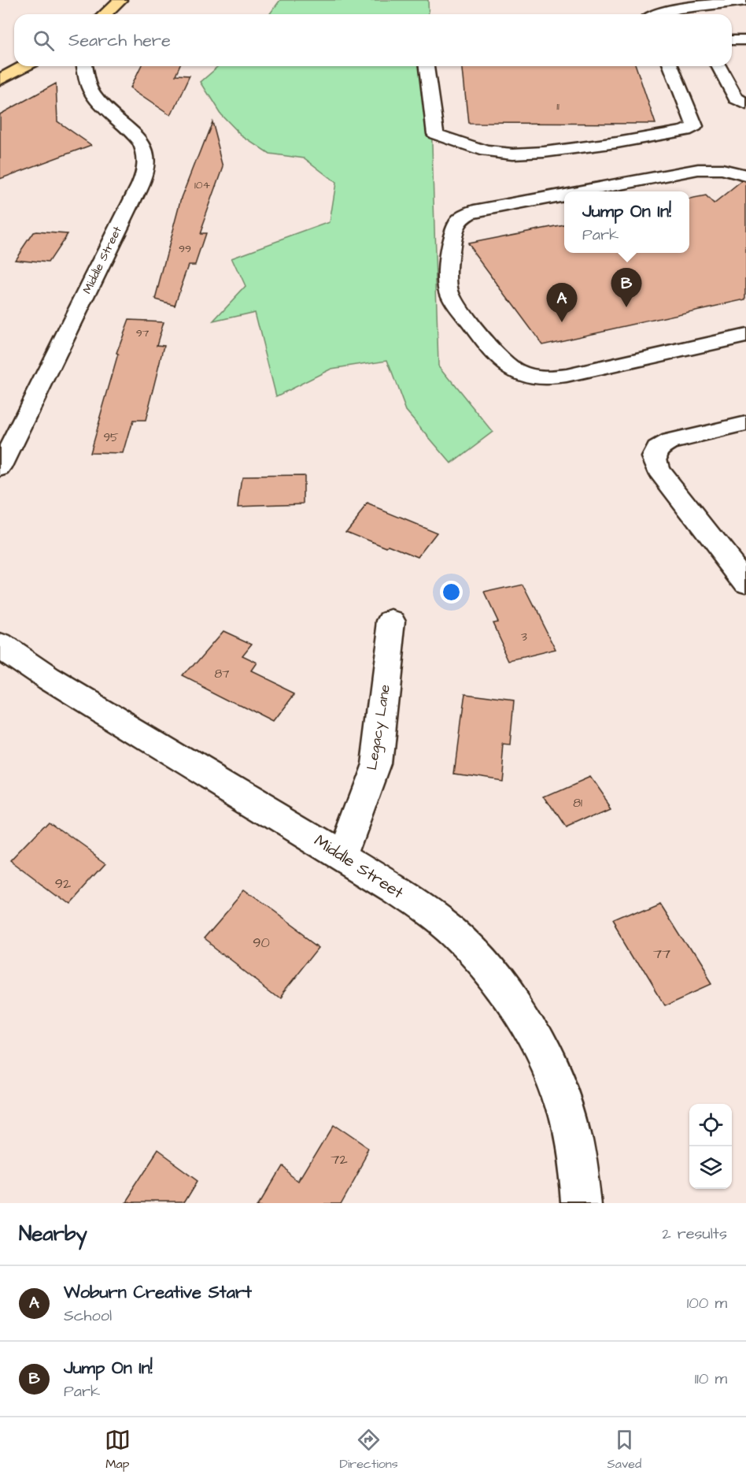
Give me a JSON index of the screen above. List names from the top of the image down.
{
  "streets": {
    "street": ["Middle Street", "Legacy Lane"]
  },
  "crossings": [
    ["Middle Street", "Legacy Lane"]
  ],
  "house_numbers": [
    "11",
    "104",
    "99",
    "97",
    "95",
    "3",
    "87",
    "81",
    "92",
    "90",
    "77",
    "72"
  ],
  "page": {
    "search": "Search here",
    "popup": ["Jump On In!", "Park"],
    "pins": ["B", "A"],
    "heading": ["Nearby", "2 results"],
    "list": [
      {
        "mark": "A",
        "name": "Woburn Creative Start",
        "note": "School",
        "value": "100 m"
      },
      {
        "mark": "B",
        "name": "Jump On In!",
        "note": "Park",
        "value": "110 m"
      }
    ],
    "nav": ["Map", "Directions", "Saved"]
  }
}
